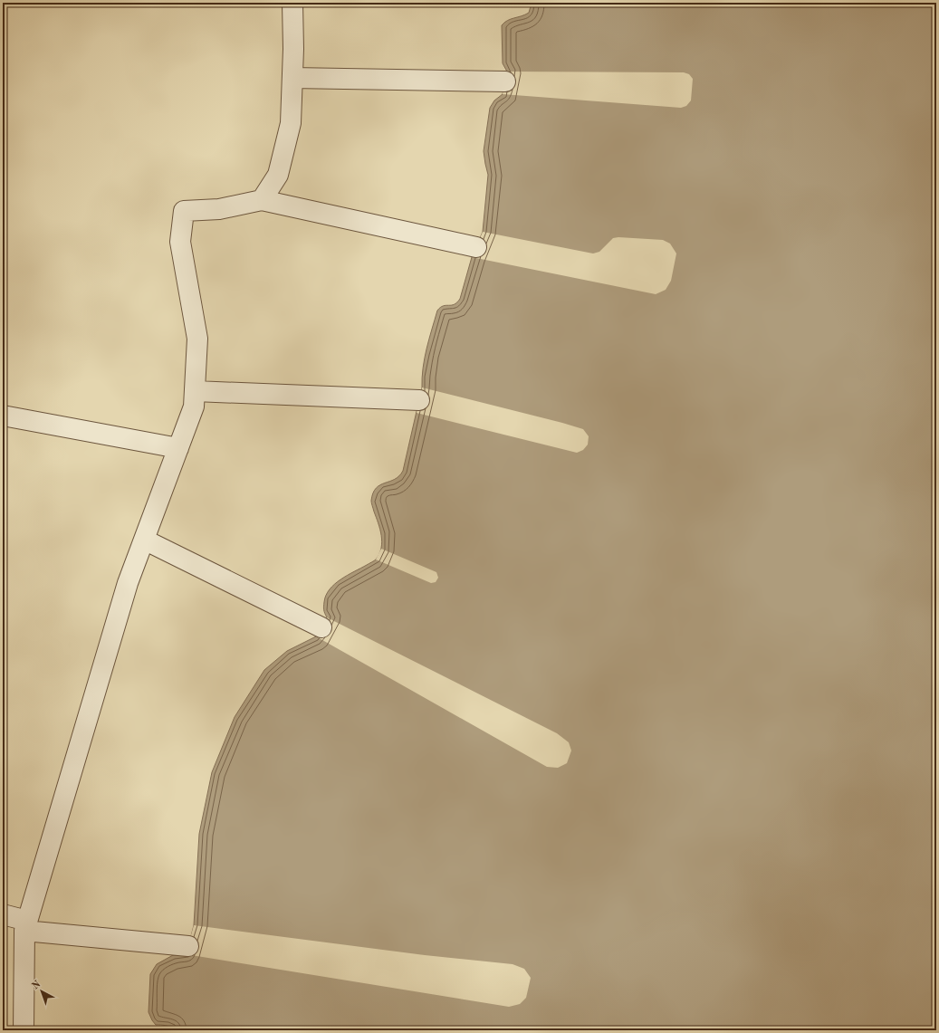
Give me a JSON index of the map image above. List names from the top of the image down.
{
  "north": "top left"
}
